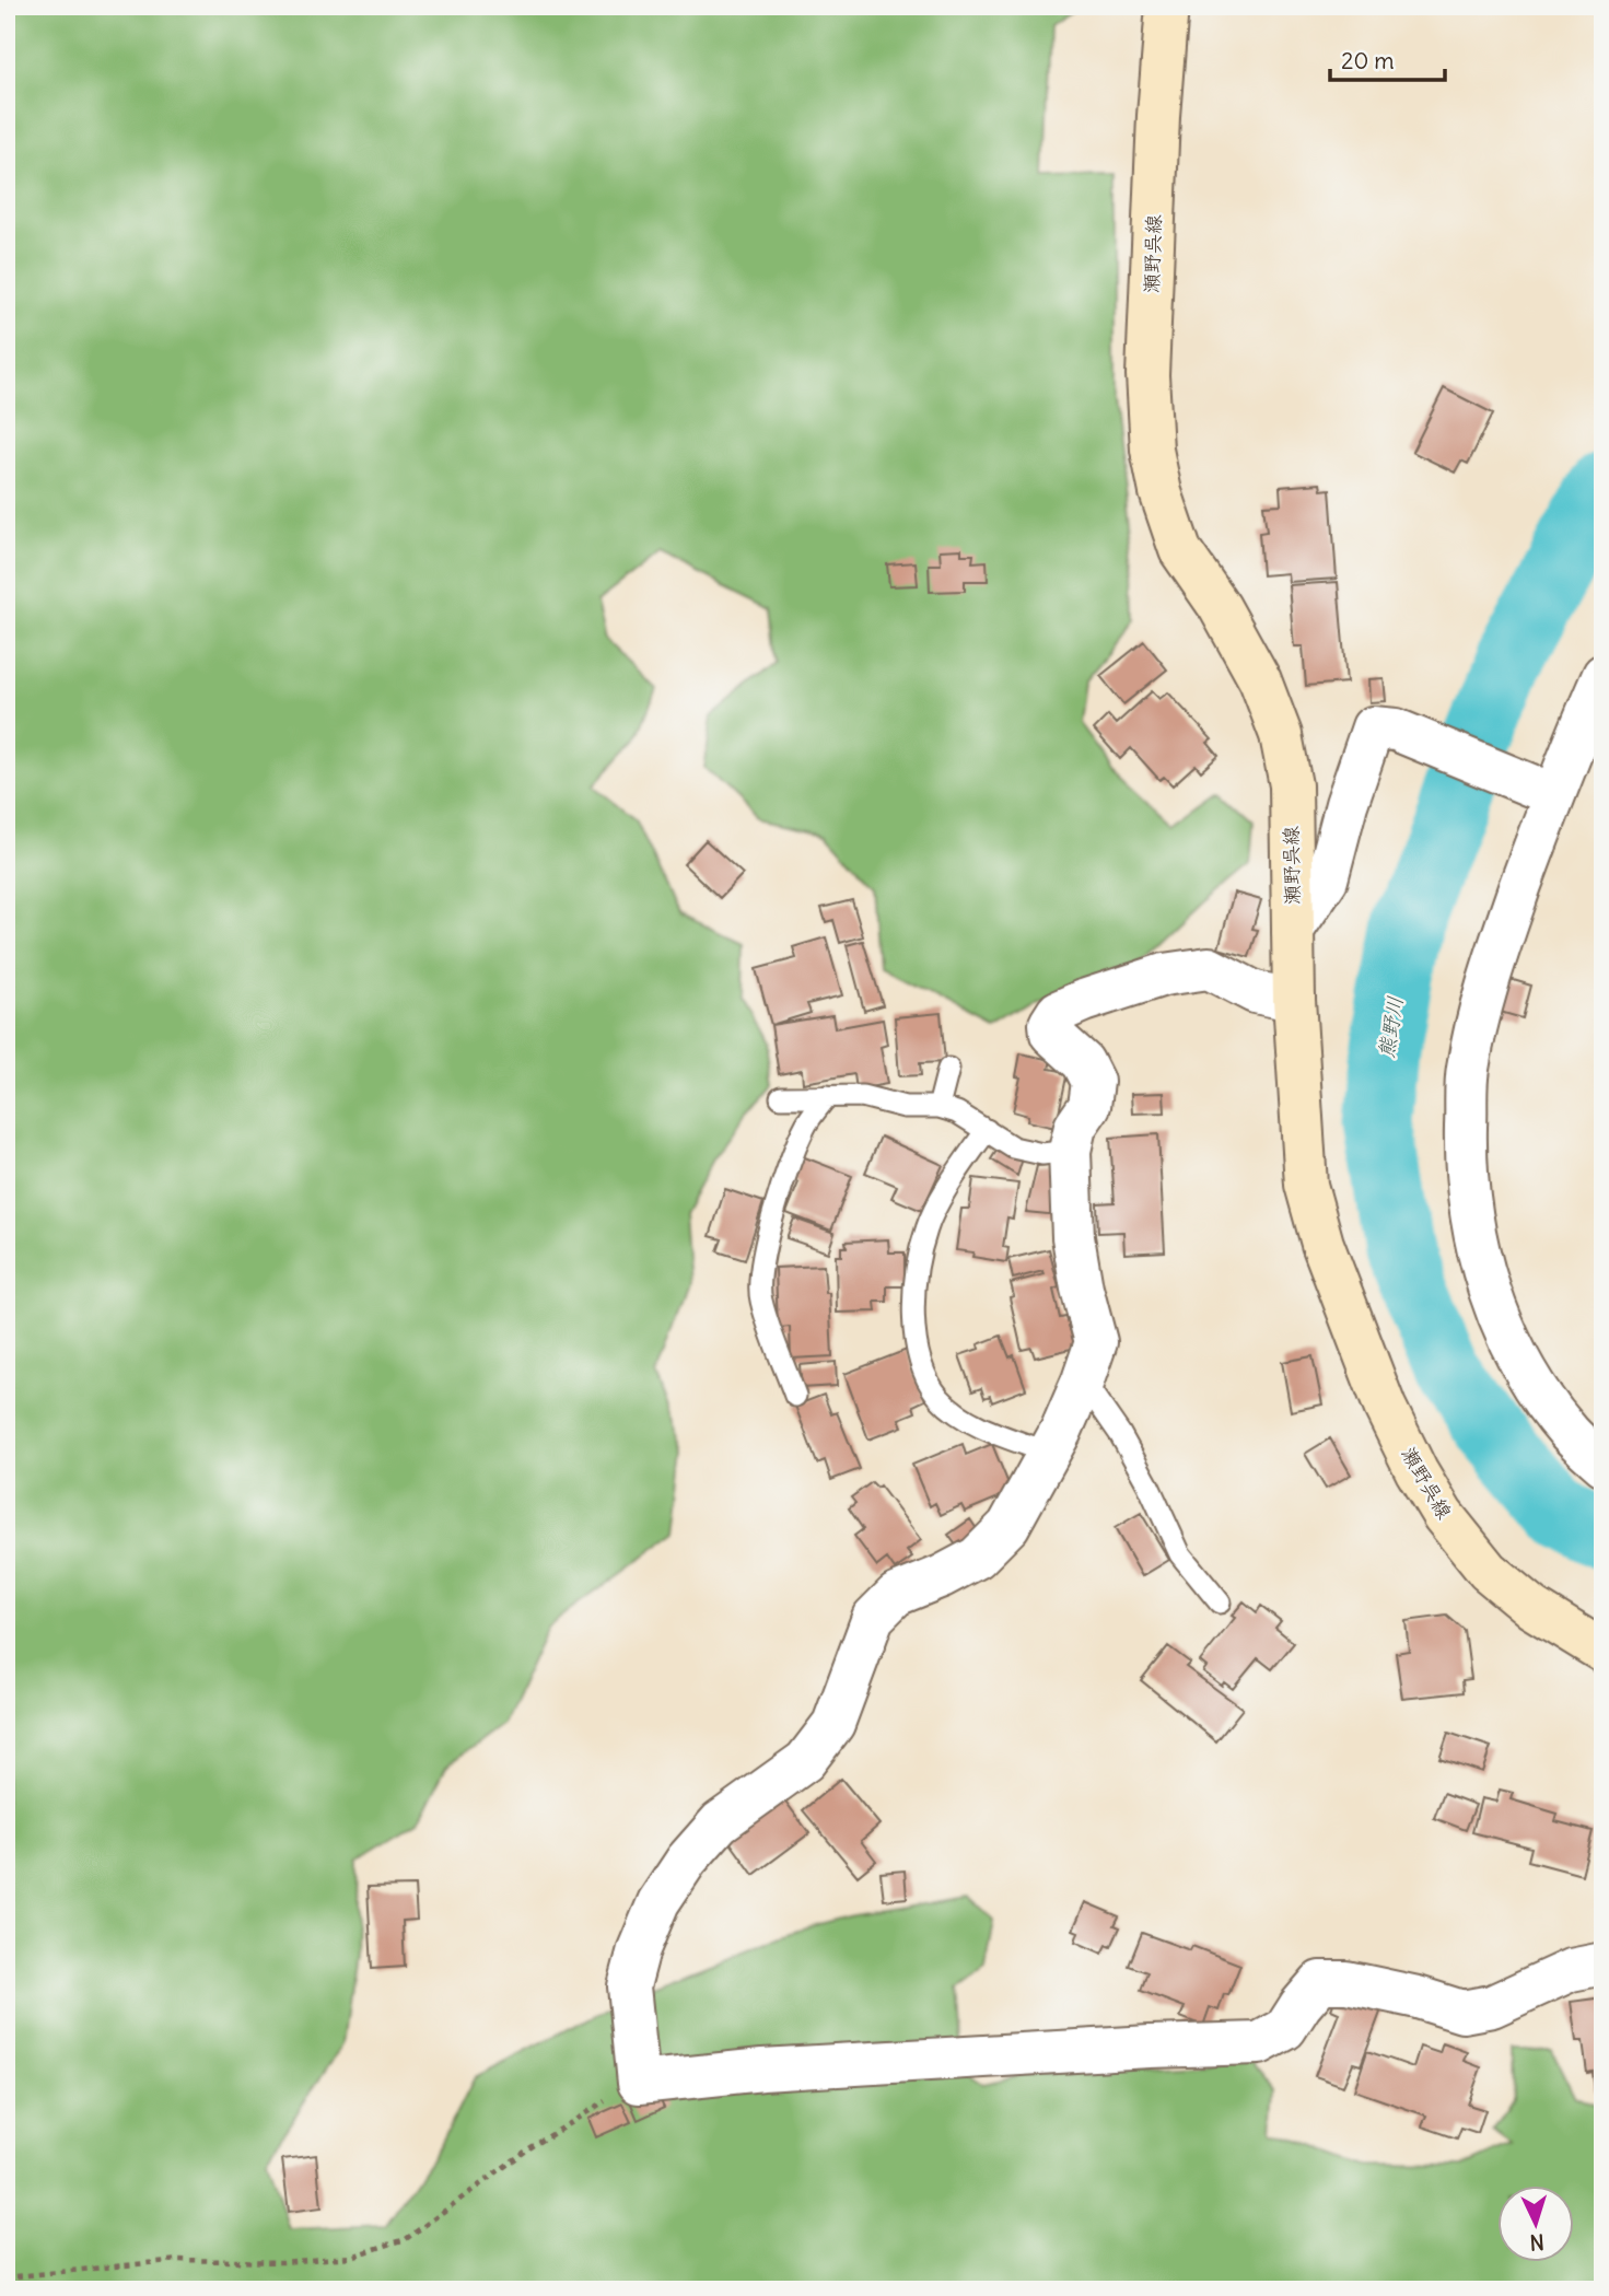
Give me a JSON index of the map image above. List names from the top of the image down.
{
  "streets": {
    "main road": ["瀬野呉線"]
  },
  "water": ["熊野川"],
  "scale_bar": "20 m",
  "north": "bottom"
}
